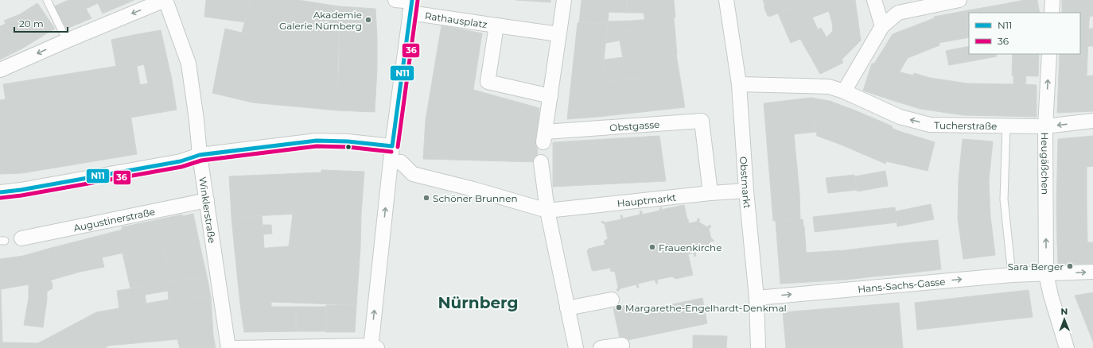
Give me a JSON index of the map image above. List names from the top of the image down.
{
  "streets": {
    "street": [
      "Rathausplatz",
      "Tucherstraße",
      "Obstgasse",
      "Heugäßchen",
      "Obstmarkt",
      "Hauptmarkt",
      "Winklerstraße",
      "Augustinerstraße",
      "Hans-Sachs-Gasse"
    ]
  },
  "crossings": [
    ["Rathausplatz", "Obstgasse"],
    ["Tucherstraße", "Heugäßchen"],
    ["Obstgasse", "Hauptmarkt"],
    ["Heugäßchen", "Hans-Sachs-Gasse"],
    ["Obstmarkt", "Hauptmarkt"],
    ["Obstmarkt", "Hans-Sachs-Gasse"],
    ["Winklerstraße", "Augustinerstraße"]
  ],
  "one_way": ["Tucherstraße", "Heugäßchen", "Hans-Sachs-Gasse"],
  "districts": ["Nürnberg"],
  "places": [
    "Akademie Galerie Nürnberg",
    "Schöner Brunnen",
    "Frauenkirche",
    "Sara Berger",
    "Margarethe-Engelhardt-Denkmal"
  ],
  "lines": ["transit line N11", "transit line 36"],
  "legend": ["N11", "36"],
  "scale_bar": "20 m",
  "north": "top"
}
